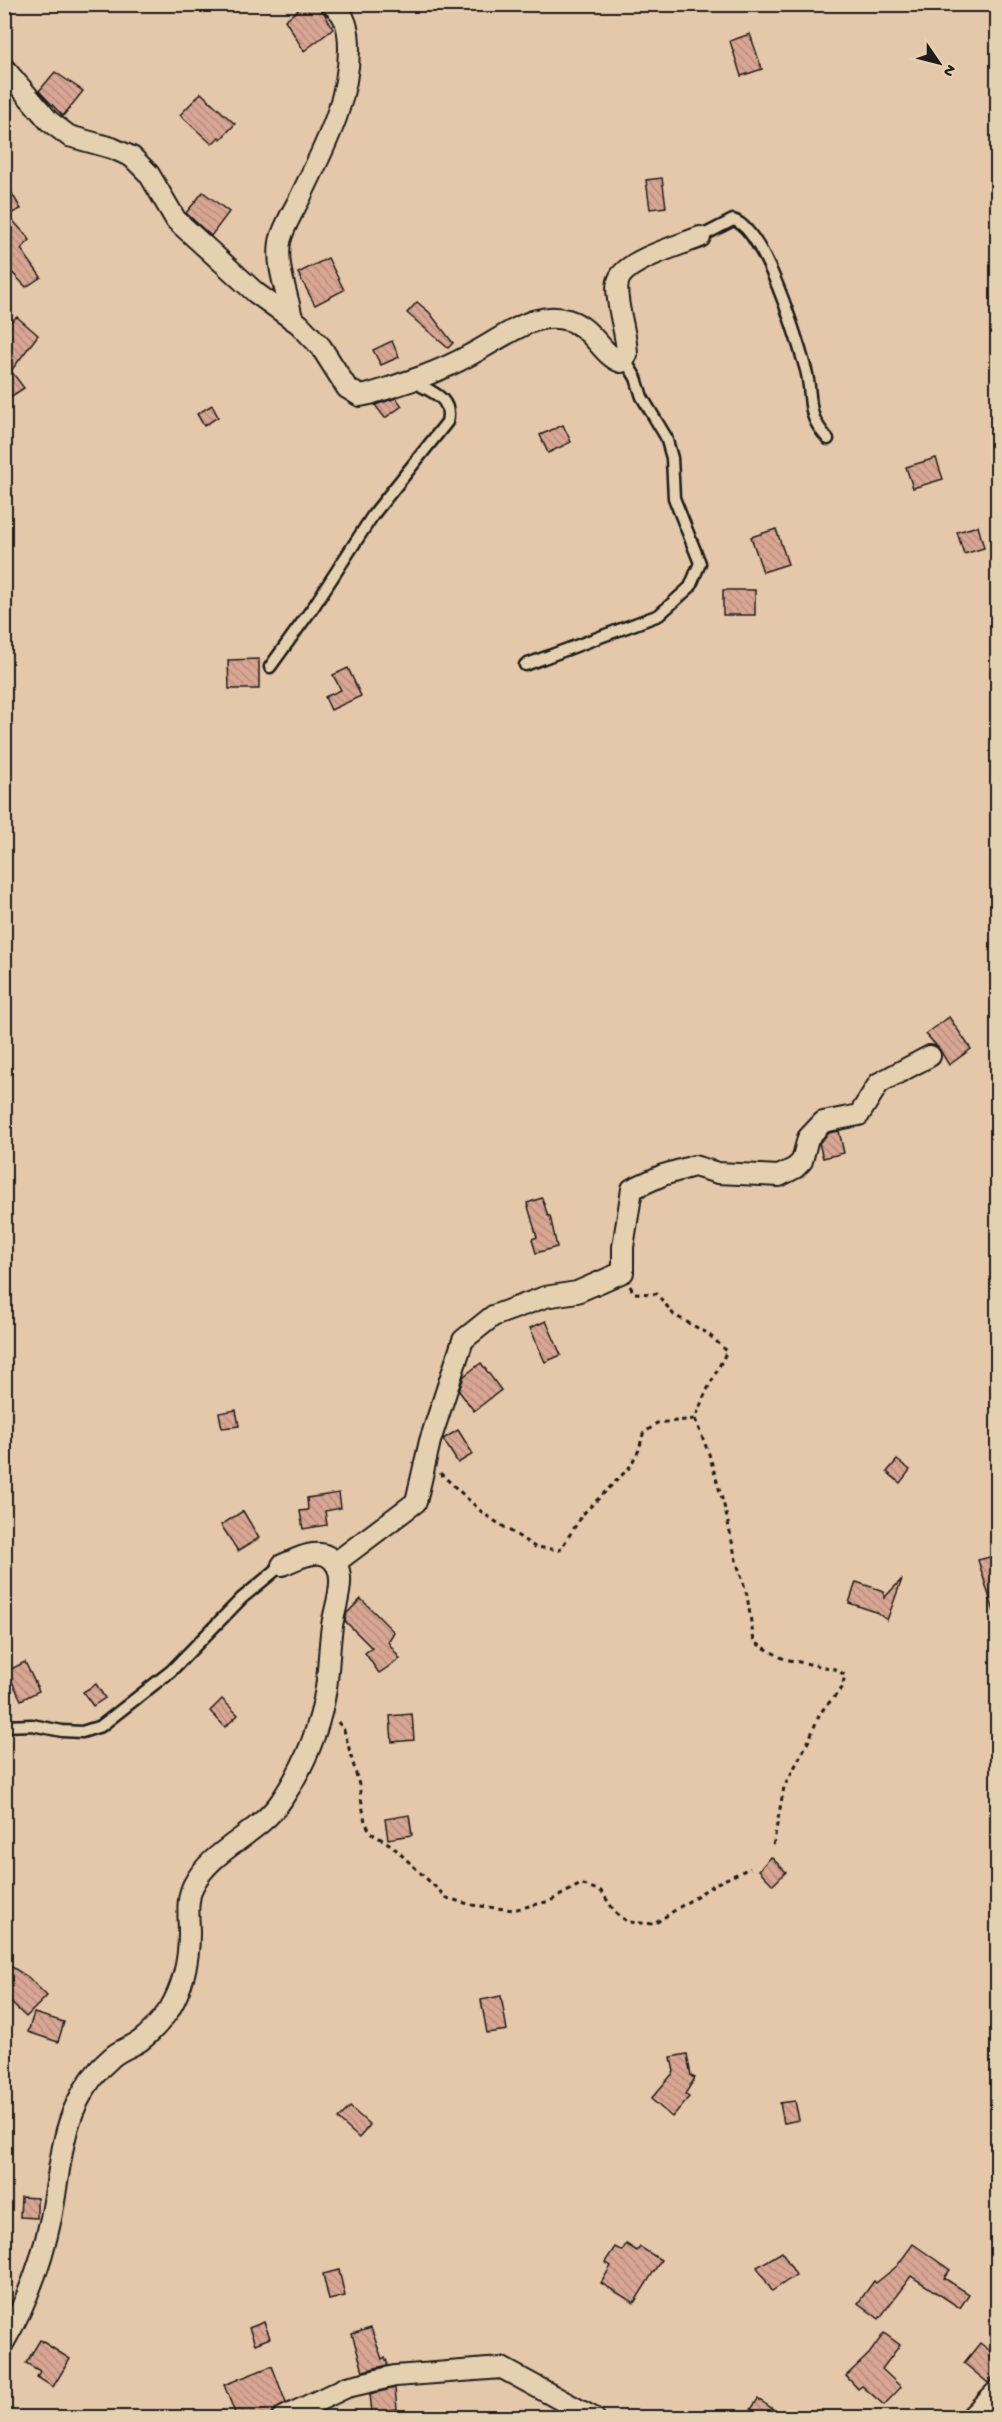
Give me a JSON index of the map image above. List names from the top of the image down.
{
  "north": "bottom right"
}
